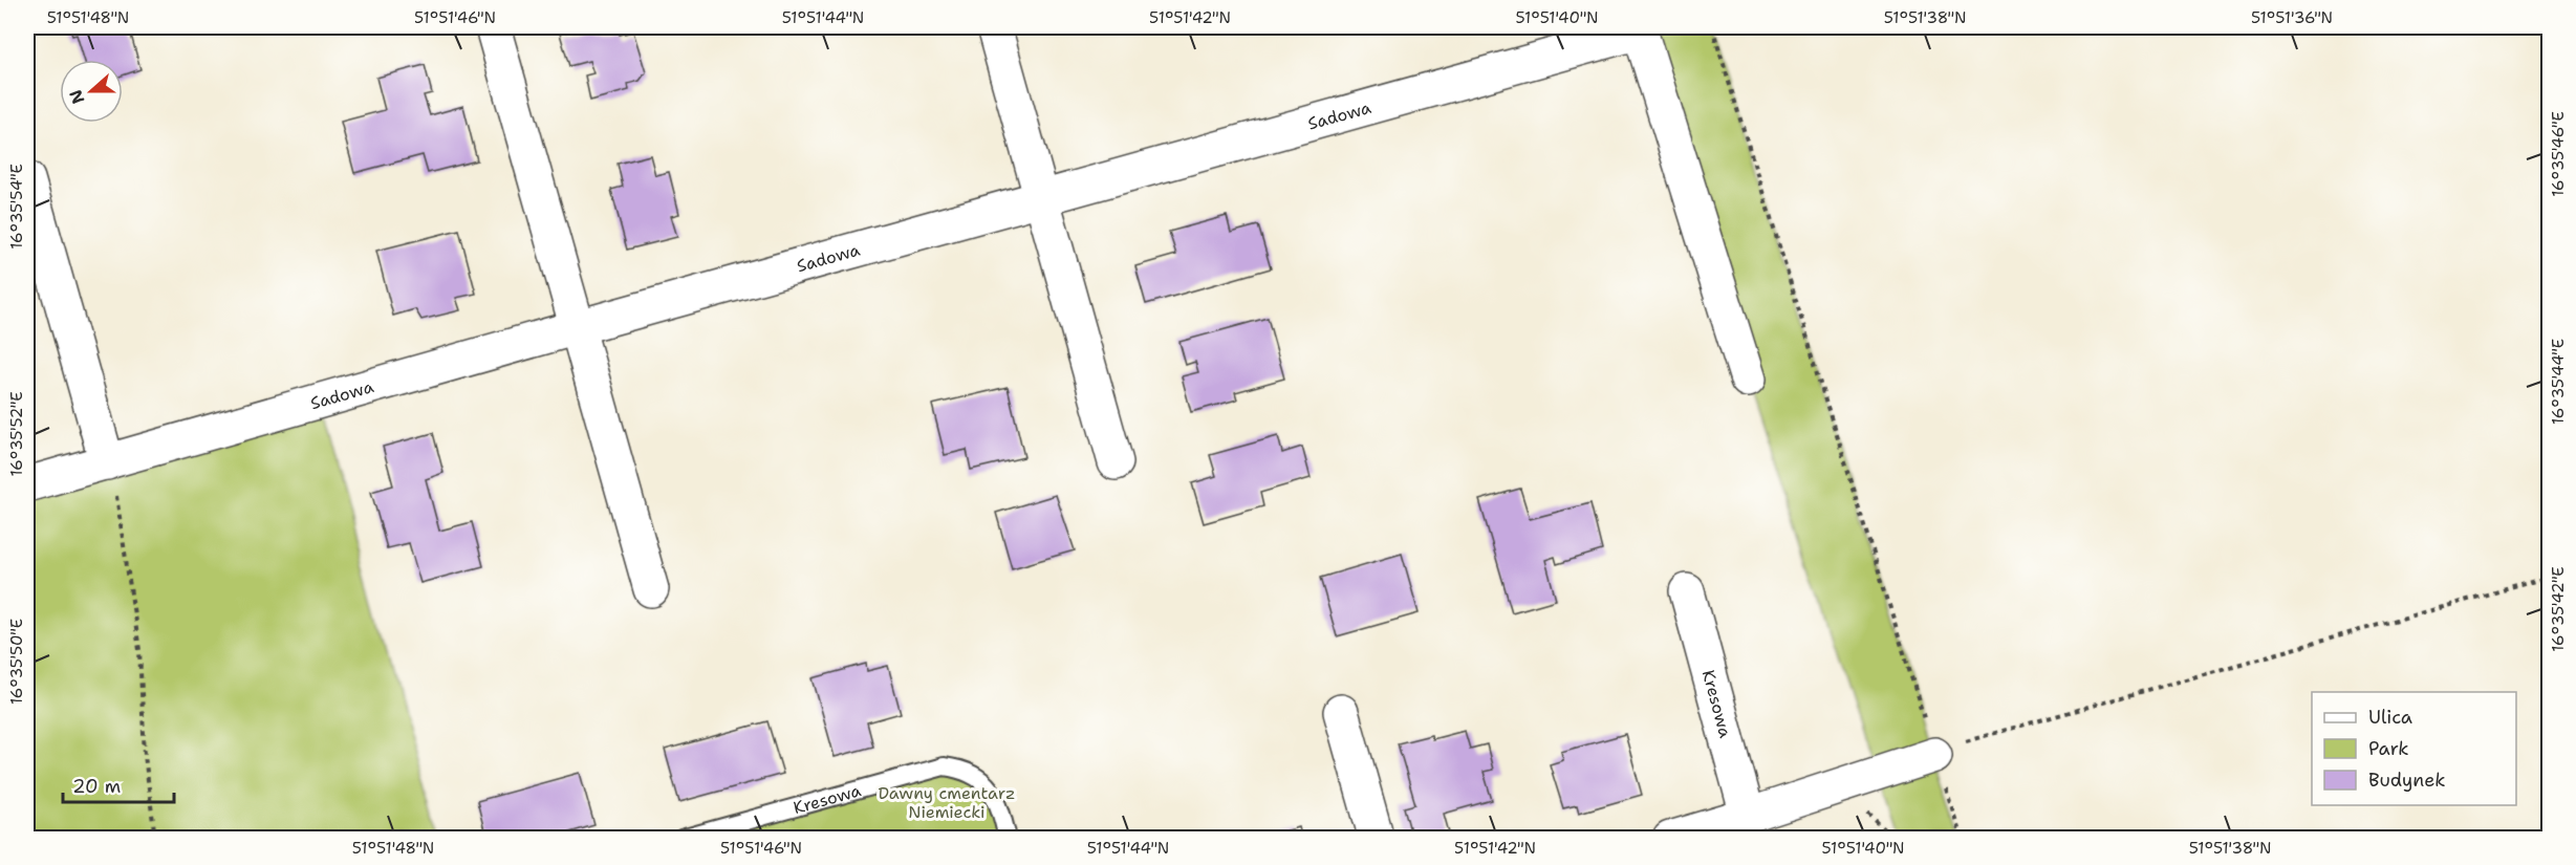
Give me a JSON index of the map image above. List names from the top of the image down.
{
  "streets": {
    "street": ["Sadowa", "Kresowa"]
  },
  "parks": ["Dawny cmentarz Niemiecki"],
  "legend": ["Ulica", "Park", "Budynek"],
  "scale_bar": "20 m",
  "north": "left",
  "coordinates": [
    "51°51'48\"N",
    "51°51'46\"N",
    "51°51'44\"N",
    "51°51'42\"N",
    "51°51'40\"N",
    "51°51'38\"N",
    "51°51'36\"N",
    "16°35'46\"E",
    "16°35'54\"E",
    "16°35'44\"E",
    "16°35'52\"E",
    "16°35'42\"E",
    "16°35'50\"E"
  ]
}
